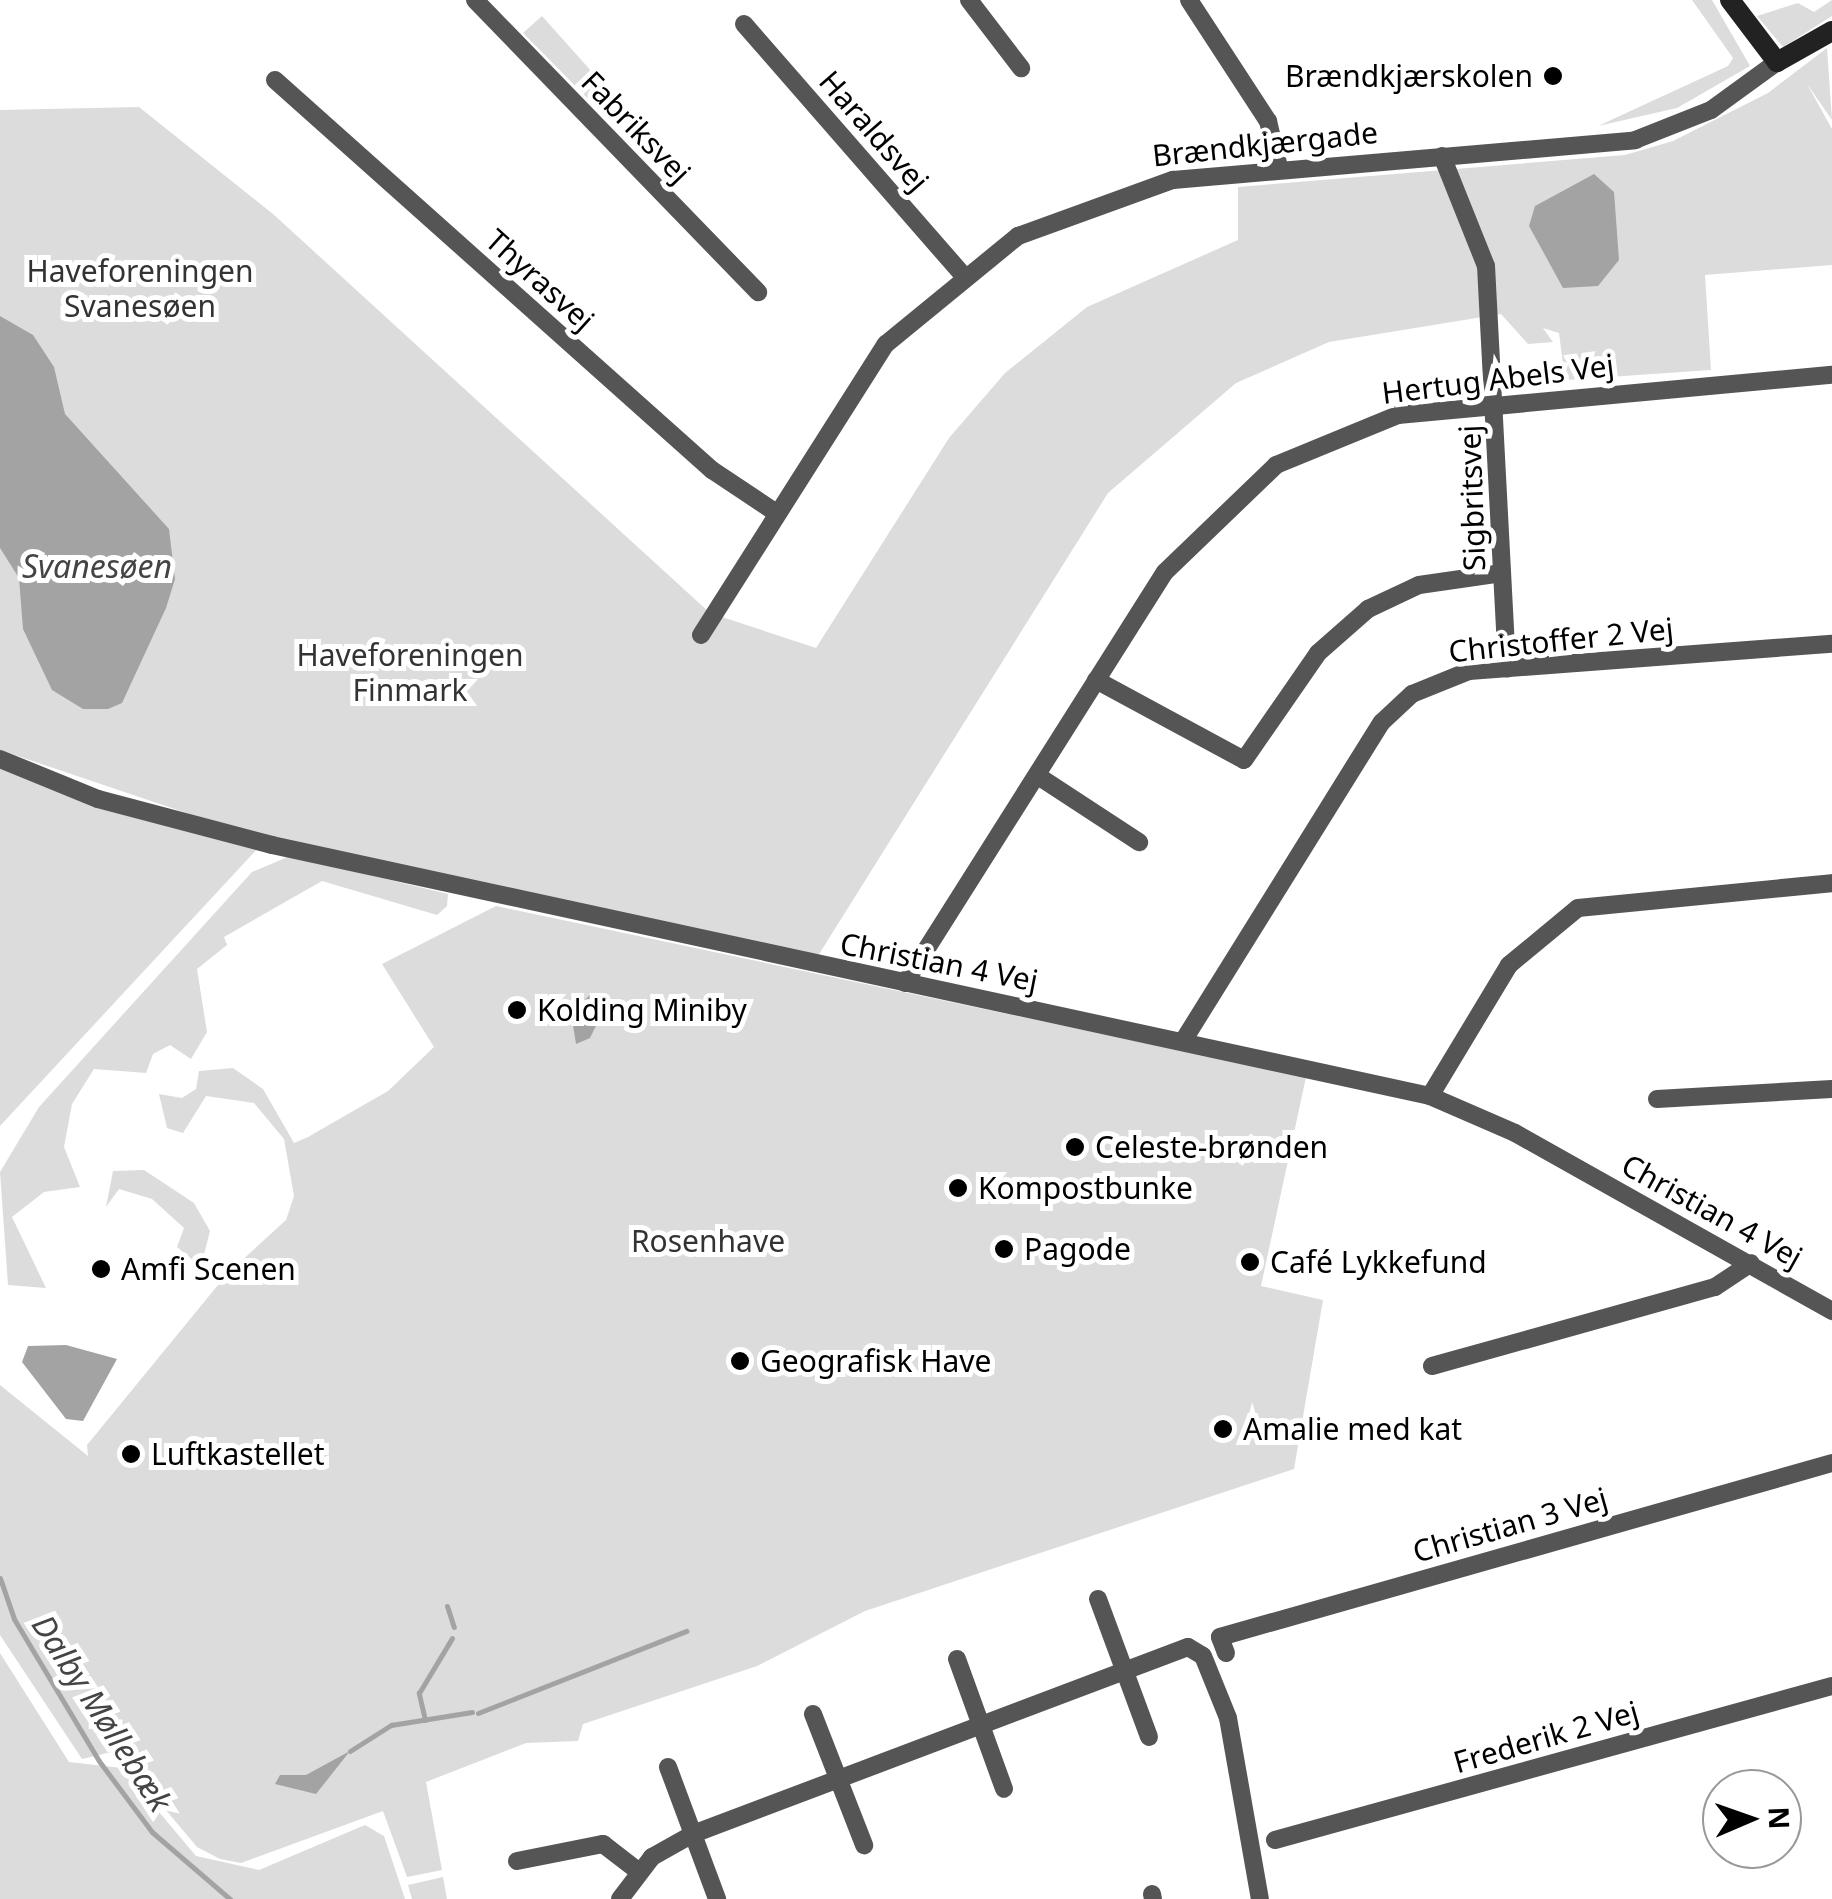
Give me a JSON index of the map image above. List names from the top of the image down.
{
  "streets": {
    "street": [
      "Fabriksvej",
      "Haraldsvej",
      "Brændkjærgade",
      "Thyrasvej",
      "Hertug Abels Vej",
      "Sigbritsvej",
      "Christoffer 2 Vej",
      "Christian 4 Vej",
      "Christian 3 Vej",
      "Frederik 2 Vej"
    ]
  },
  "crossings": [
    ["Haraldsvej", "Brændkjærgade"],
    ["Brændkjærgade", "Thyrasvej"],
    ["Brændkjærgade", "Sigbritsvej"],
    ["Hertug Abels Vej", "Sigbritsvej"],
    ["Hertug Abels Vej", "Christian 4 Vej"],
    ["Sigbritsvej", "Christoffer 2 Vej"],
    ["Christoffer 2 Vej", "Christian 4 Vej"]
  ],
  "water": ["Svanesøen", "Dalby Møllebæk"],
  "parks": ["Haveforeningen Svanesøen", "Haveforeningen Finmark", "Rosenhave"],
  "places": [
    "Brændkjærskolen",
    "Kolding Miniby",
    "Celeste-brønden",
    "Kompostbunke",
    "Pagode",
    "Café Lykkefund",
    "Amfi Scenen",
    "Geografisk Have",
    "Amalie med kat",
    "Luftkastellet"
  ],
  "north": "right"
}
